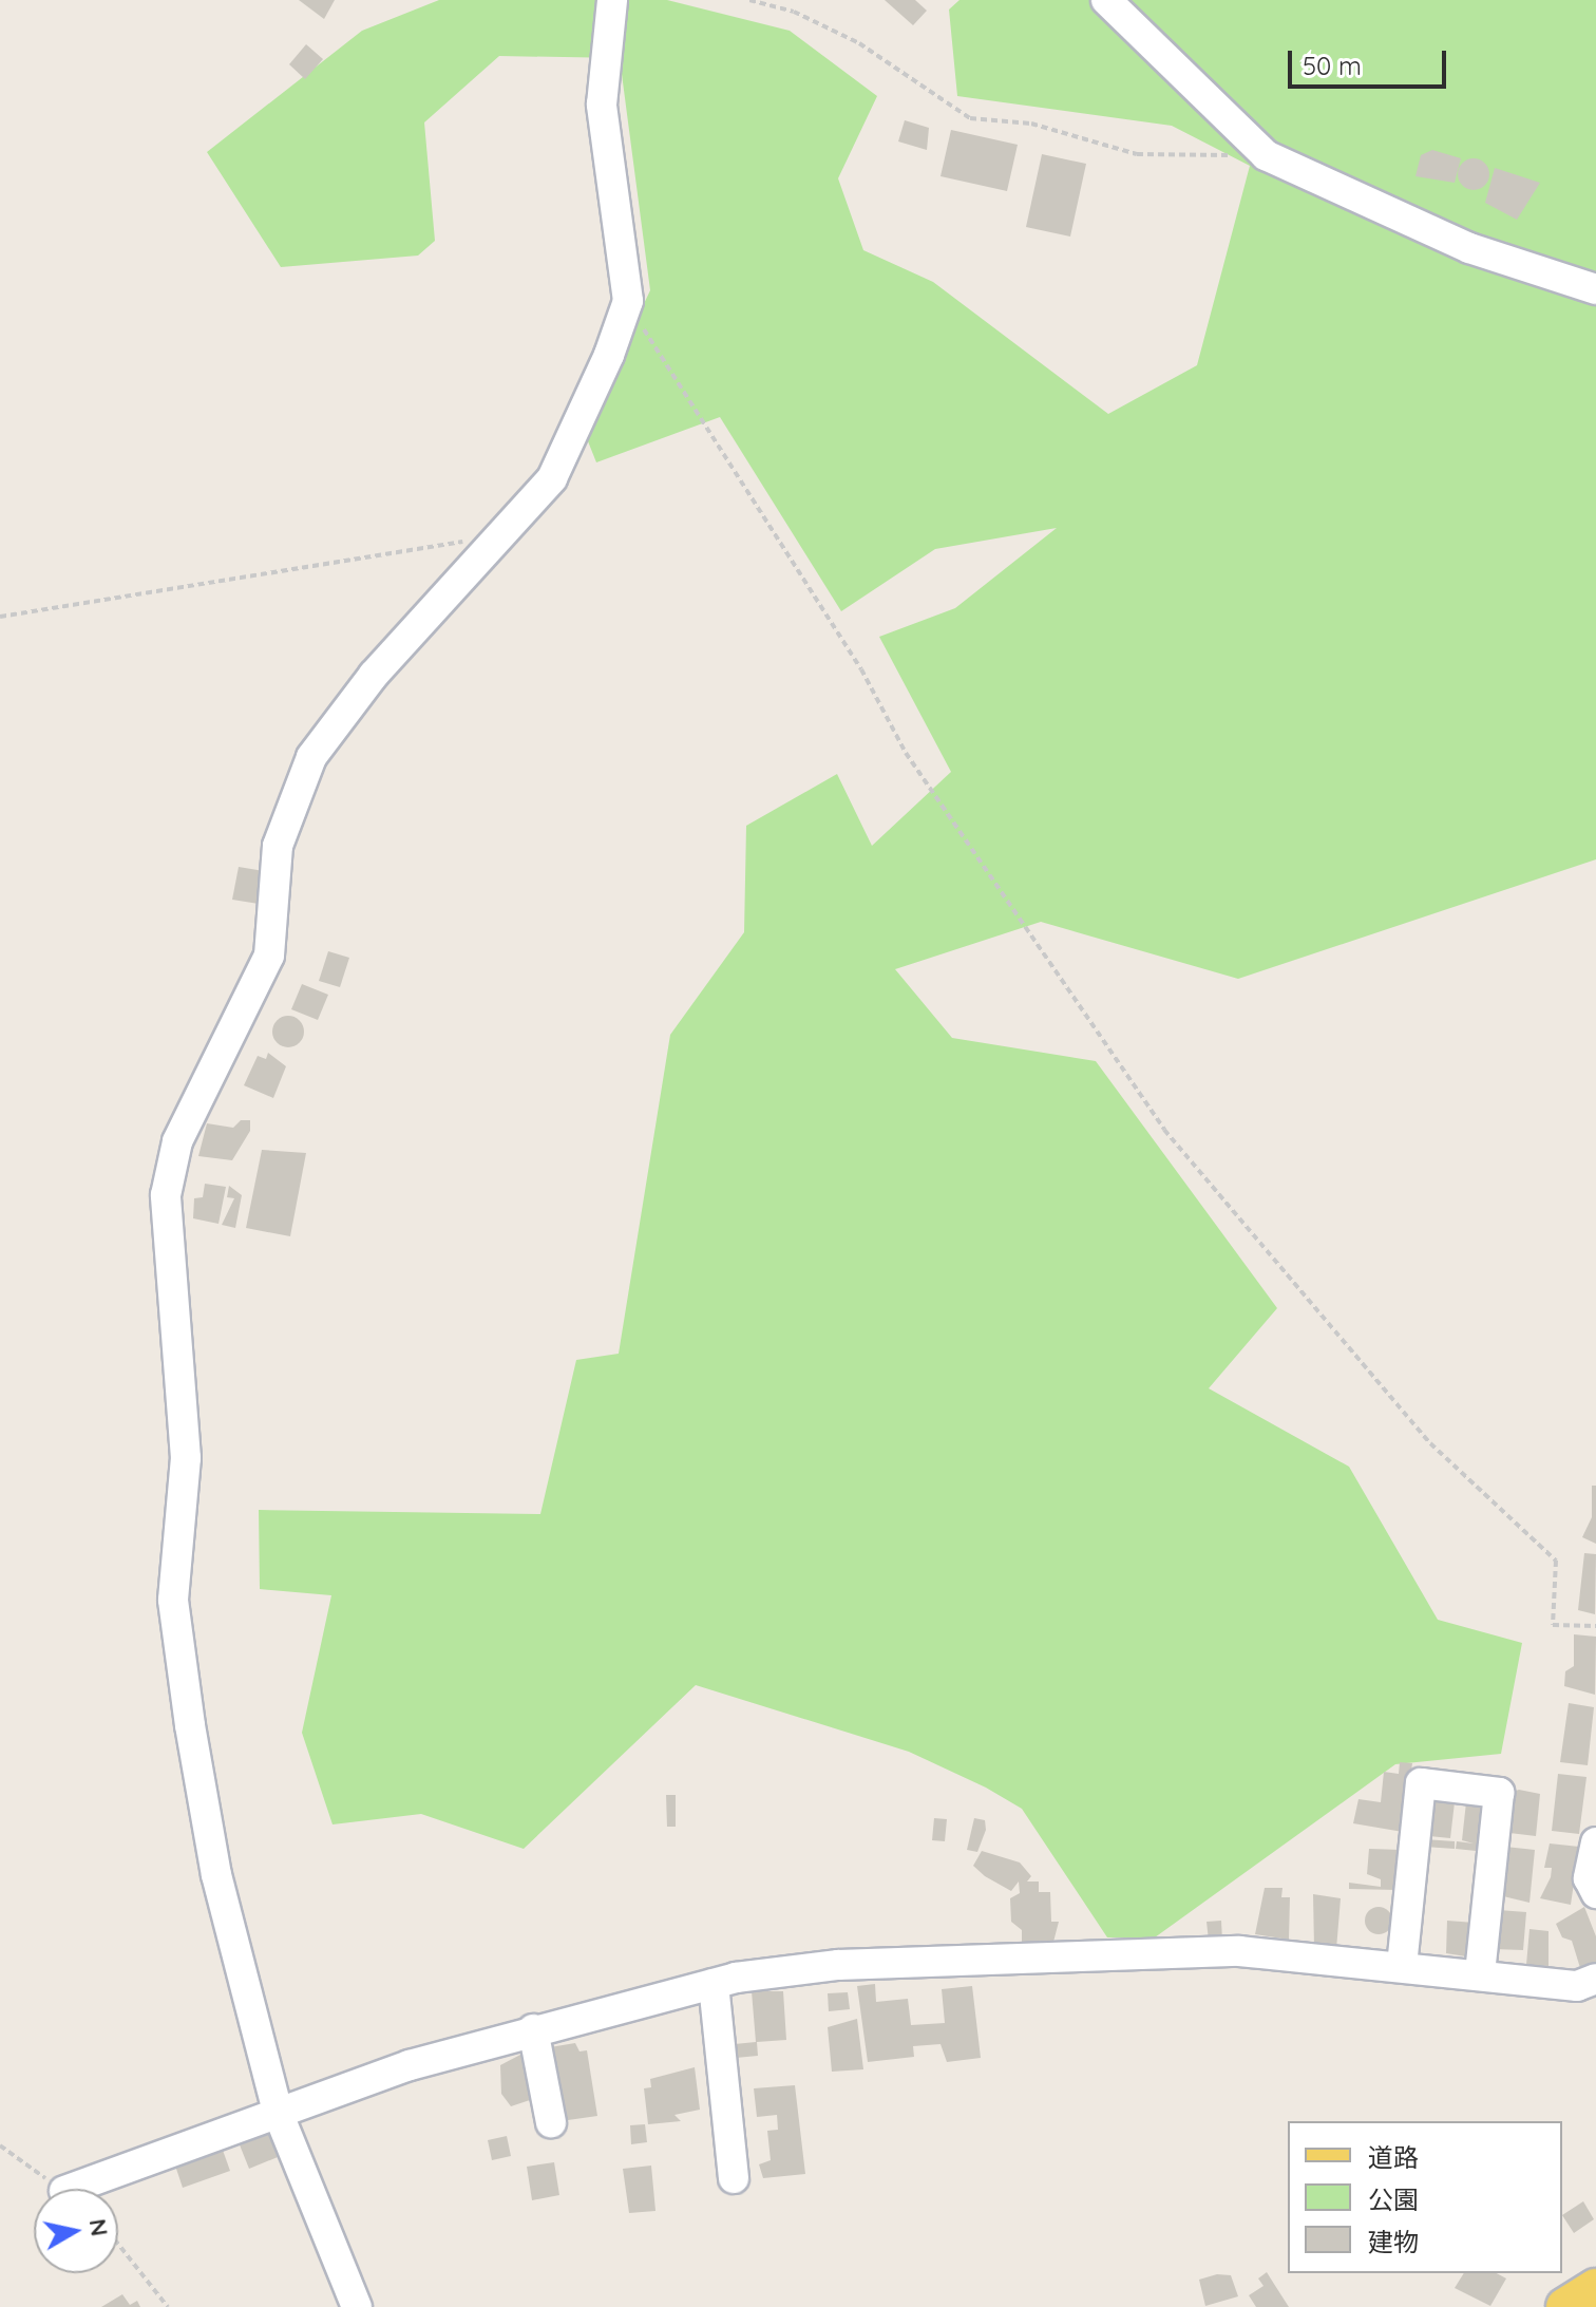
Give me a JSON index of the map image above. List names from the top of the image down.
{
  "legend": ["道路", "公園", "建物"],
  "scale_bar": "50 m",
  "north": "right"
}
